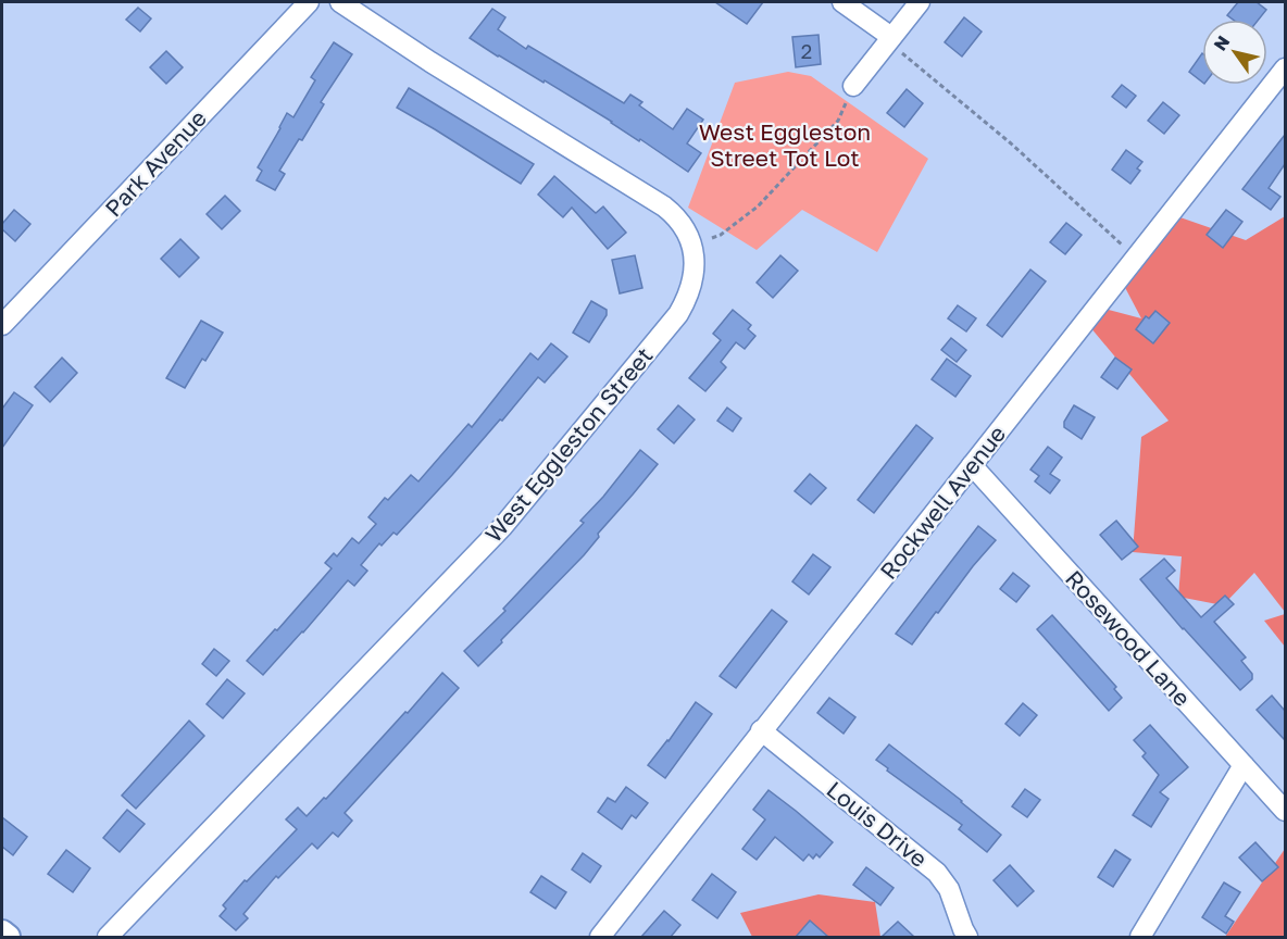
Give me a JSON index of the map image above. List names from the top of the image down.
{
  "streets": {
    "street": [
      "Park Avenue",
      "West Eggleston Street",
      "Rockwell Avenue",
      "Rosewood Lane",
      "Louis Drive"
    ]
  },
  "crossings": [
    ["Rockwell Avenue", "Rosewood Lane"],
    ["Rockwell Avenue", "Louis Drive"]
  ],
  "parks": ["West Eggleston Street Tot Lot"],
  "house_numbers": ["2"],
  "north": "top left"
}
